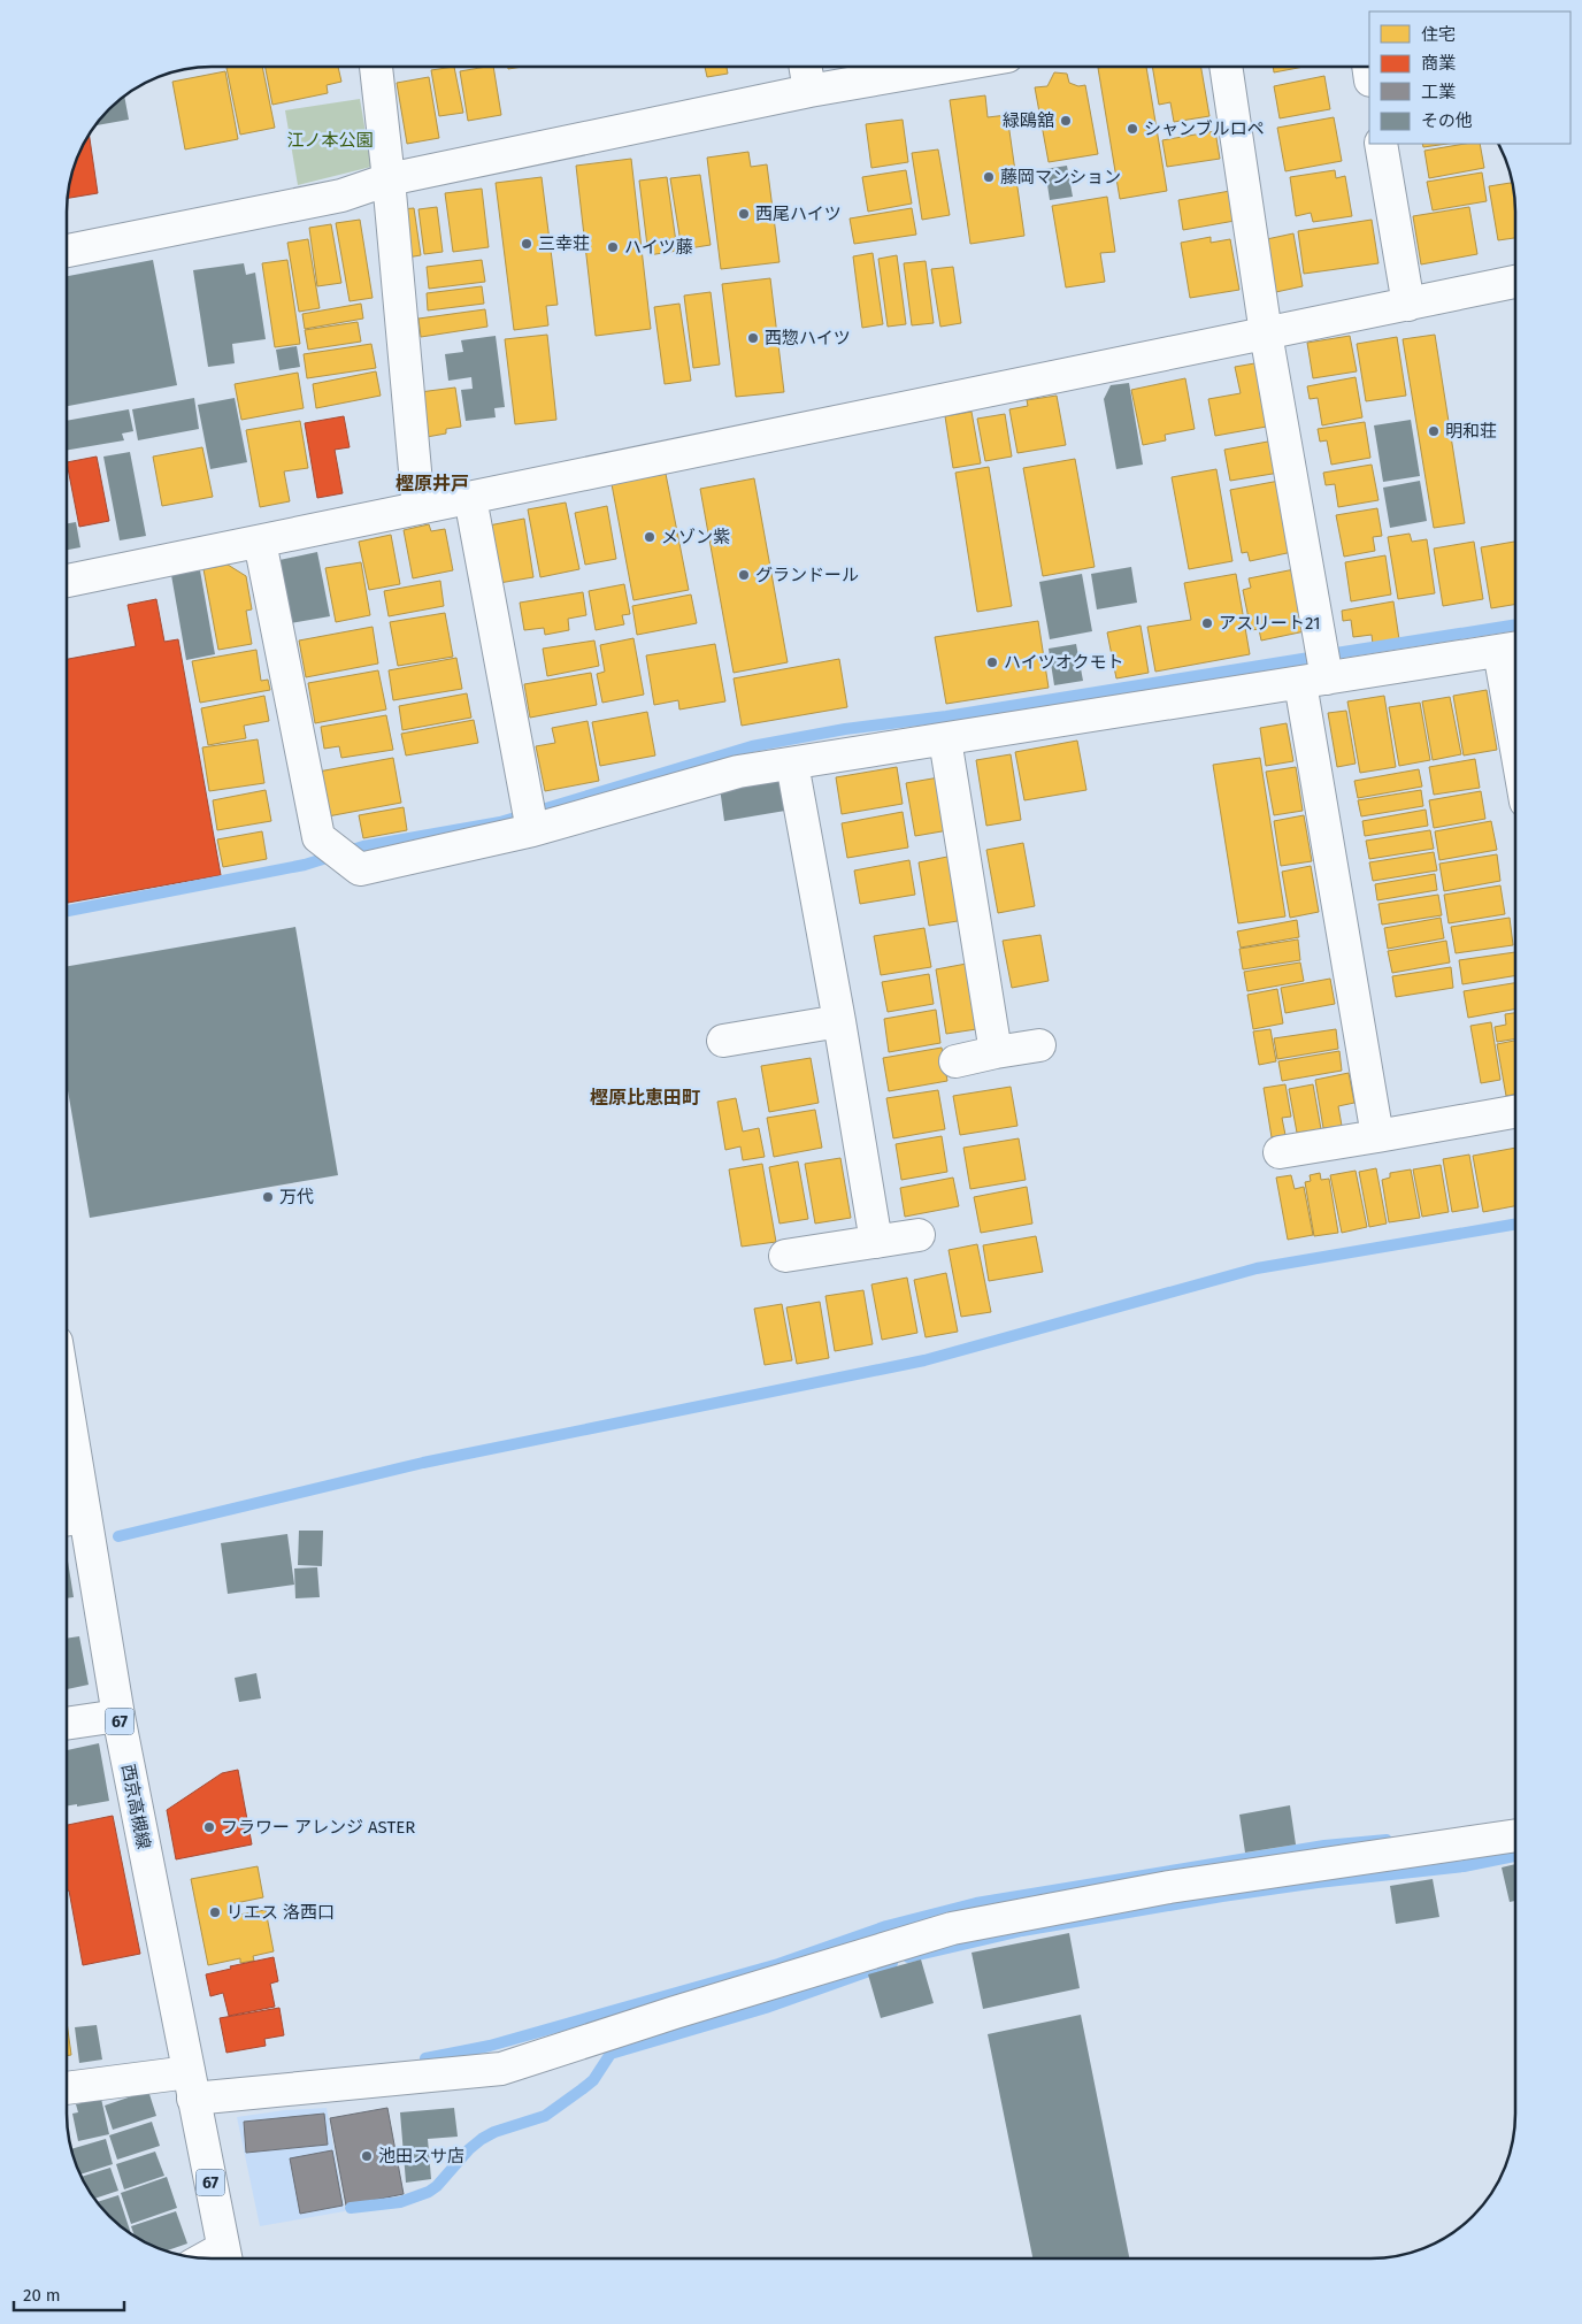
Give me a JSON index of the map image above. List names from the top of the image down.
{
  "streets": {
    "street": ["67", "西京高槻線"]
  },
  "districts": ["樫原井戸", "樫原比恵田町"],
  "parks": ["江ノ本公園"],
  "places": [
    "緑鴎舘",
    "シャンブルロペ",
    "藤岡マンション",
    "西尾ハイツ",
    "三幸荘",
    "ハイツ藤",
    "西惣ハイツ",
    "明和荘",
    "メゾン紫",
    "グランドール",
    "アスリート21",
    "ハイツオクモト",
    "万代",
    "フラワー アレンジ ASTER",
    "リエス 洛西口",
    "池田スサ店"
  ],
  "legend": [
    "住宅",
    "商業",
    "工業",
    "その他"
  ],
  "scale_bar": "20 m"
}
